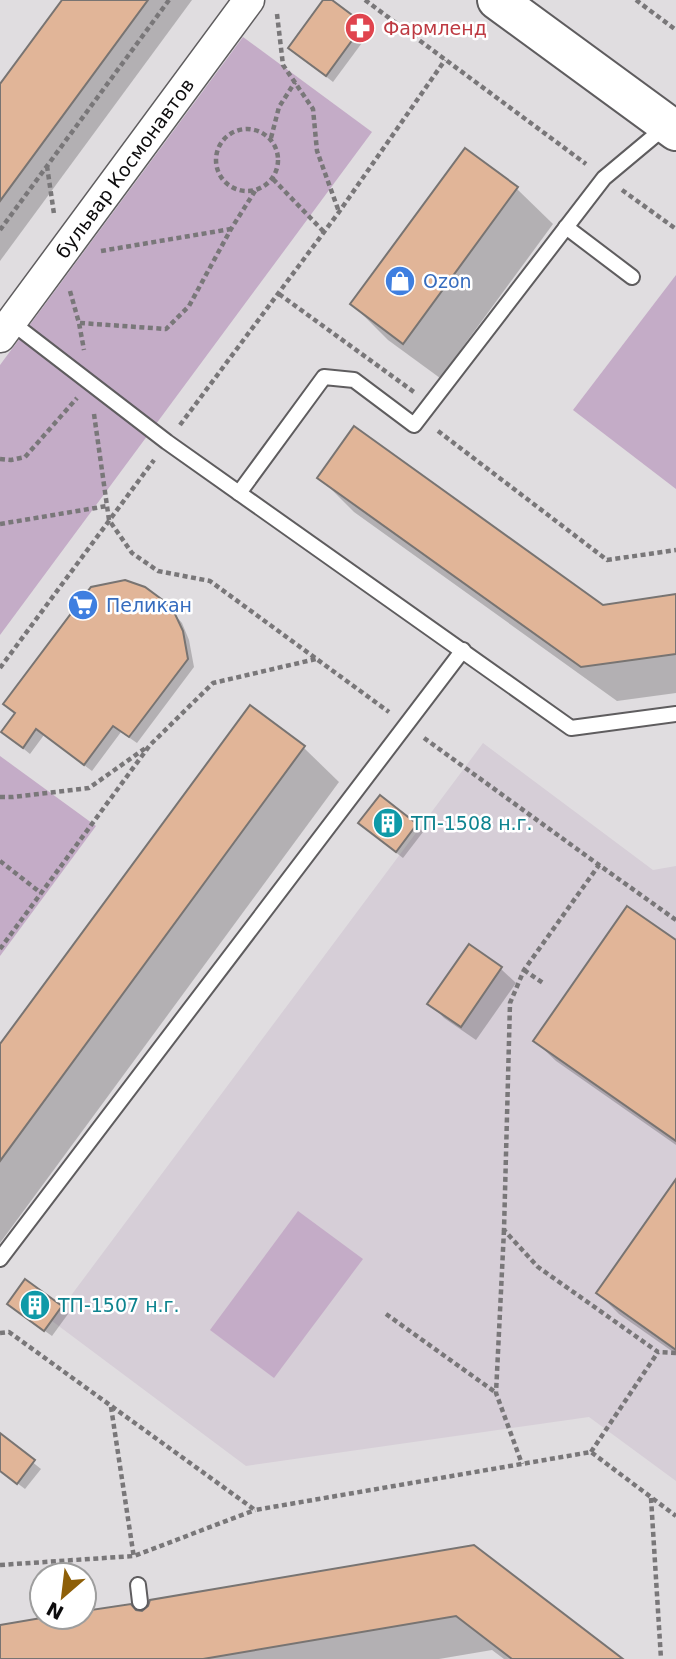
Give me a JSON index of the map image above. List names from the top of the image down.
{
  "streets": {
    "street": ["бульвар Космонавтов"]
  },
  "places": {
    "pharmacy": ["Фармленд"],
    "shop": ["Ozon"],
    "supermarket": ["Пеликан"],
    "building": ["ТП-1508 н.г.", "ТП-1507 н.г."]
  },
  "north": "bottom left"
}
